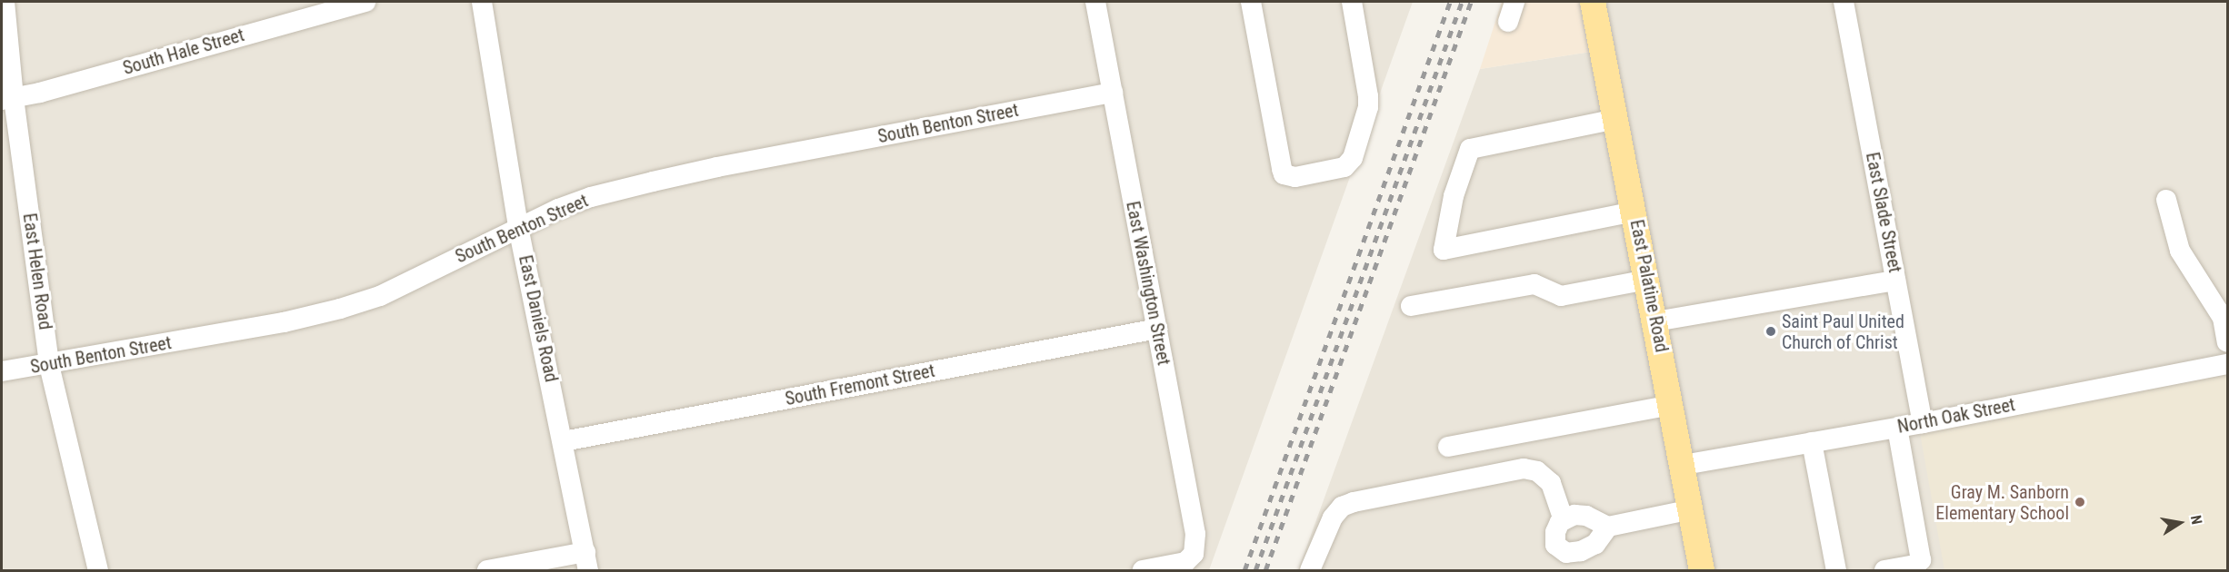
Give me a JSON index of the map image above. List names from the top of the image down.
{
  "streets": {
    "main road": ["East Palatine Road"],
    "street": [
      "South Hale Street",
      "South Benton Street",
      "East Slade Street",
      "East Helen Road",
      "East Washington Street",
      "East Daniels Road",
      "South Fremont Street",
      "North Oak Street"
    ]
  },
  "crossings": [
    ["South Hale Street", "East Helen Road"],
    ["South Benton Street", "East Helen Road"],
    ["South Benton Street", "East Washington Street"],
    ["South Benton Street", "East Daniels Road"],
    ["East Slade Street", "North Oak Street"],
    ["East Washington Street", "South Fremont Street"],
    ["East Palatine Road", "North Oak Street"],
    ["East Daniels Road", "South Fremont Street"]
  ],
  "places": ["Saint Paul United Church of Christ", "Gray M. Sanborn Elementary School"],
  "north": "right"
}
